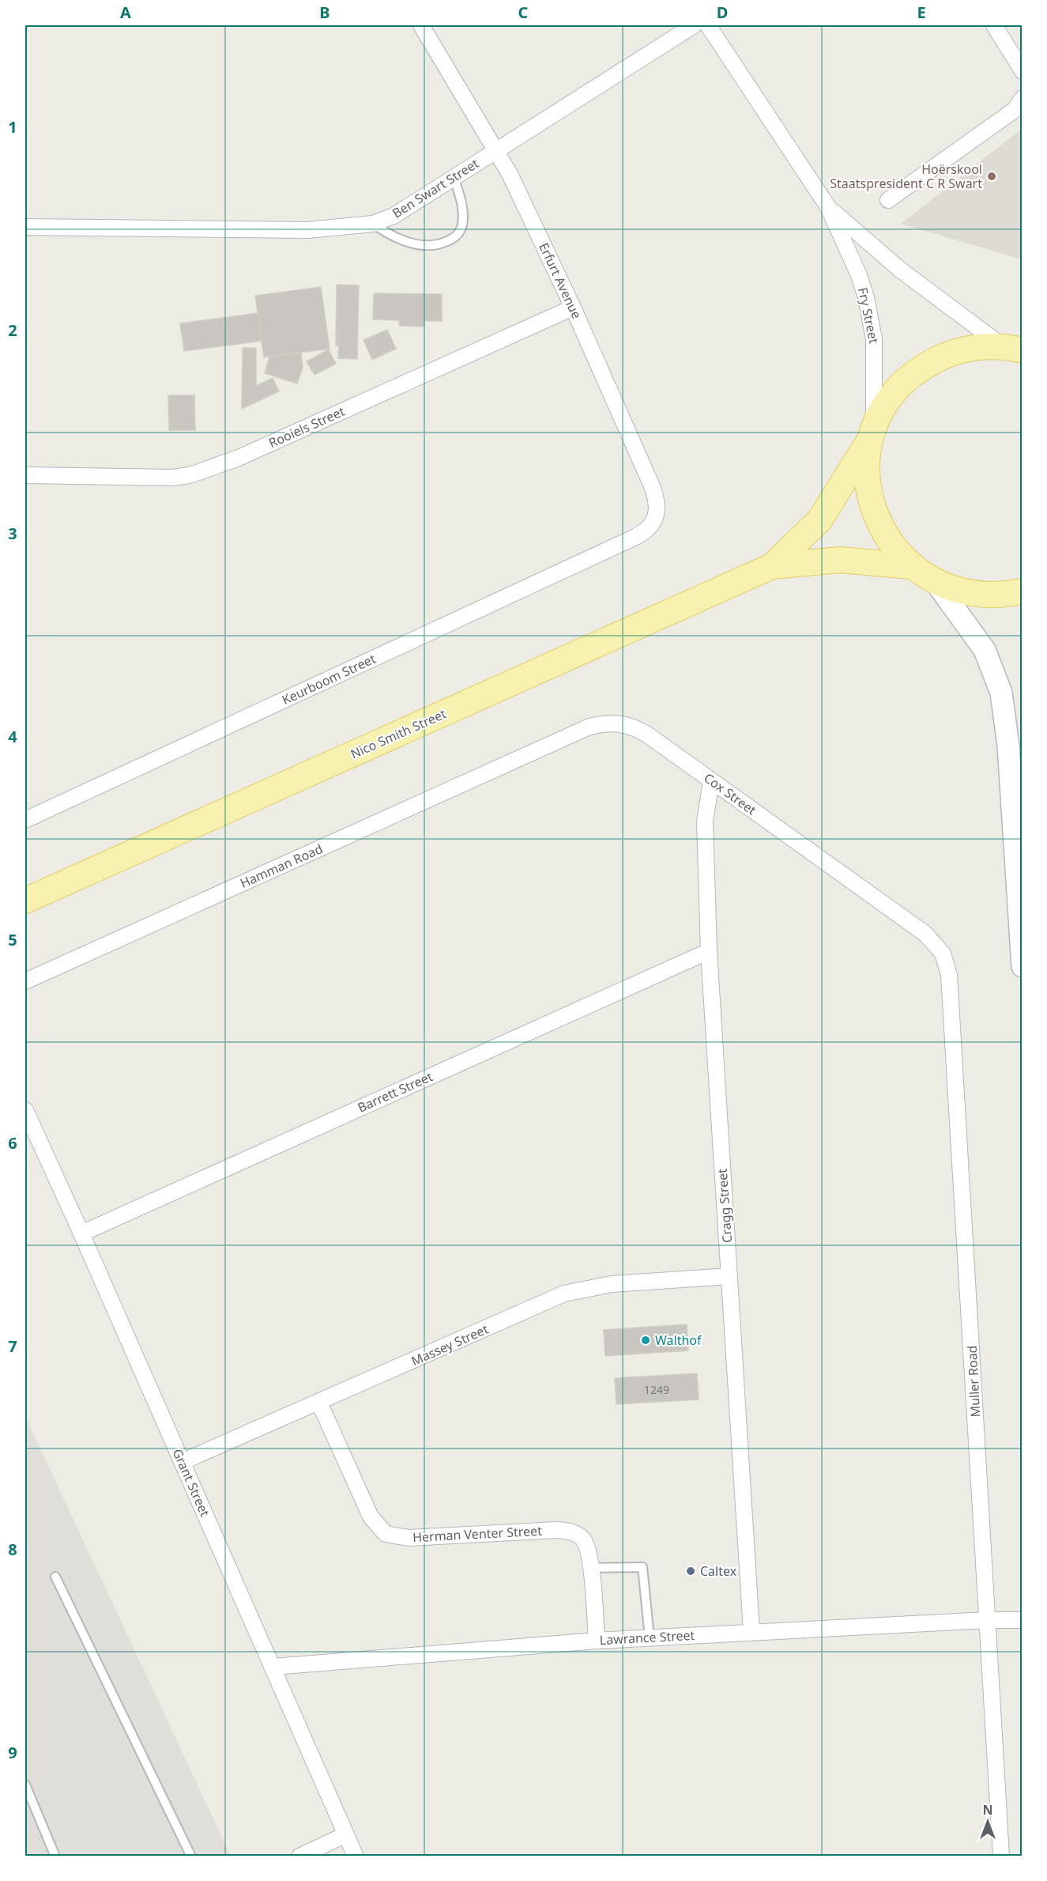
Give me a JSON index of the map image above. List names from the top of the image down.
{
  "streets": {
    "main road": ["Nico Smith Street"],
    "street": [
      "Ben Swart Street",
      "Erfurt Avenue",
      "Fry Street",
      "Rooiels Street",
      "Keurboom Street",
      "Cox Street",
      "Hamman Road",
      "Barrett Street",
      "Cragg Street",
      "Massey Street",
      "Muller Road",
      "Grant Street",
      "Herman Venter Street",
      "Lawrance Street"
    ]
  },
  "crossings": [
    ["Ben Swart Street", "Erfurt Avenue"],
    ["Erfurt Avenue", "Rooiels Street"],
    ["Erfurt Avenue", "Keurboom Street"],
    ["Fry Street", "Nico Smith Street"],
    ["Cox Street", "Hamman Road"],
    ["Cox Street", "Cragg Street"],
    ["Cox Street", "Muller Road"],
    ["Barrett Street", "Cragg Street"],
    ["Barrett Street", "Grant Street"],
    ["Cragg Street", "Massey Street"],
    ["Cragg Street", "Lawrance Street"],
    ["Massey Street", "Grant Street"],
    ["Massey Street", "Herman Venter Street"],
    ["Muller Road", "Lawrance Street"],
    ["Grant Street", "Lawrance Street"],
    ["Herman Venter Street", "Lawrance Street"]
  ],
  "places": ["Hoërskool Staatspresident C R Swart", "Walthof", "Caltex"],
  "house_numbers": ["1249"],
  "north": "top",
  "grid": {
    "columns": [
      "A",
      "B",
      "C",
      "D",
      "E"
    ],
    "rows": [
      "1",
      "2",
      "3",
      "4",
      "5",
      "6",
      "7",
      "8",
      "9"
    ]
  }
}
